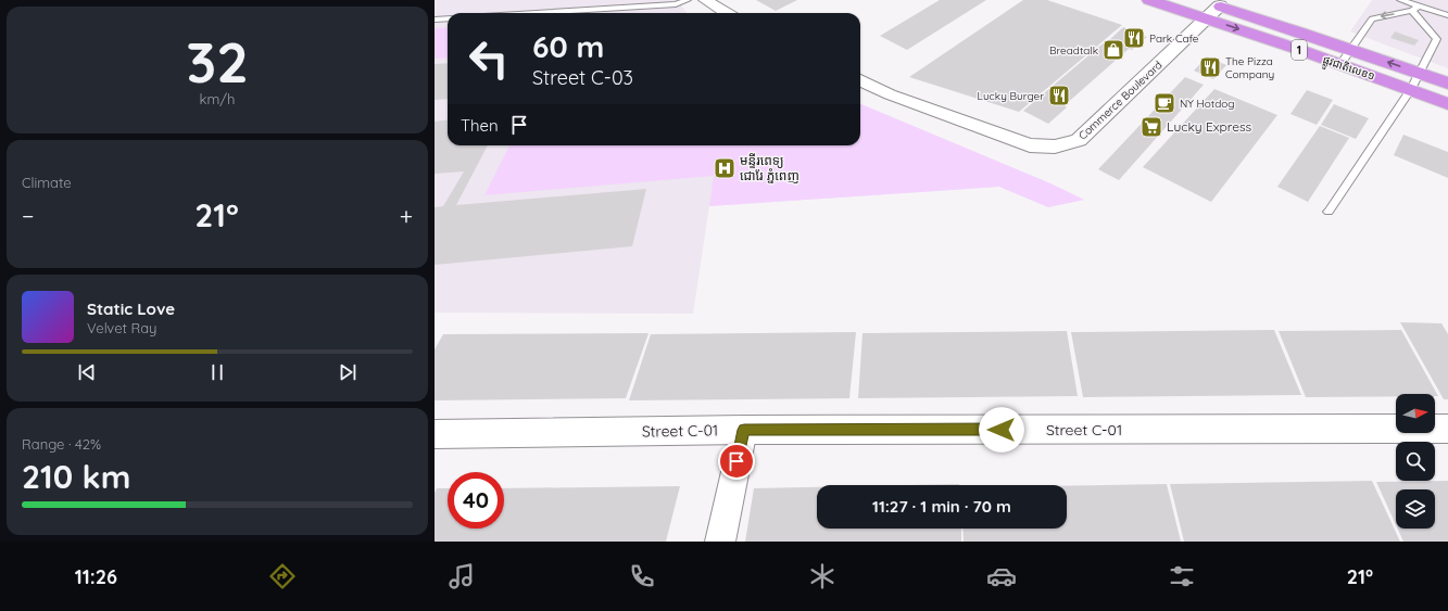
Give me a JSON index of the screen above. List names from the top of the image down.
{
  "streets": {
    "highway": ["1", "ផ្លូវជាតិលេខ១"],
    "street": ["Commerce Boulevard", "Street C-01"]
  },
  "crossings": [
    ["ផ្លូវជាតិលេខ១", "Commerce Boulevard"]
  ],
  "places": {
    "restaurant": ["Park Cafe", "The Pizza Company", "Lucky Burger"],
    "shop": ["Breadtalk"],
    "cafe": ["NY Hotdog"],
    "supermarket": ["Lucky Express"],
    "hospital": ["មន្ទីរពេទ្យ ជោរែ ភ្នំពេញ"]
  },
  "north": "right",
  "page": {
    "tile": [
      ["32", "km/h"],
      "Climate",
      ["Range · 42%", "210 km"]
    ],
    "turn": ["60 m", "Street C-03"],
    "then": "Then",
    "heat": ["−", "21°", "+"],
    "song": ["Static Love", "Velvet Ray"],
    "limit": "40",
    "trip": "11:27 · 1 min · 70 m",
    "tabs": ["11:26", "21°"]
  }
}
